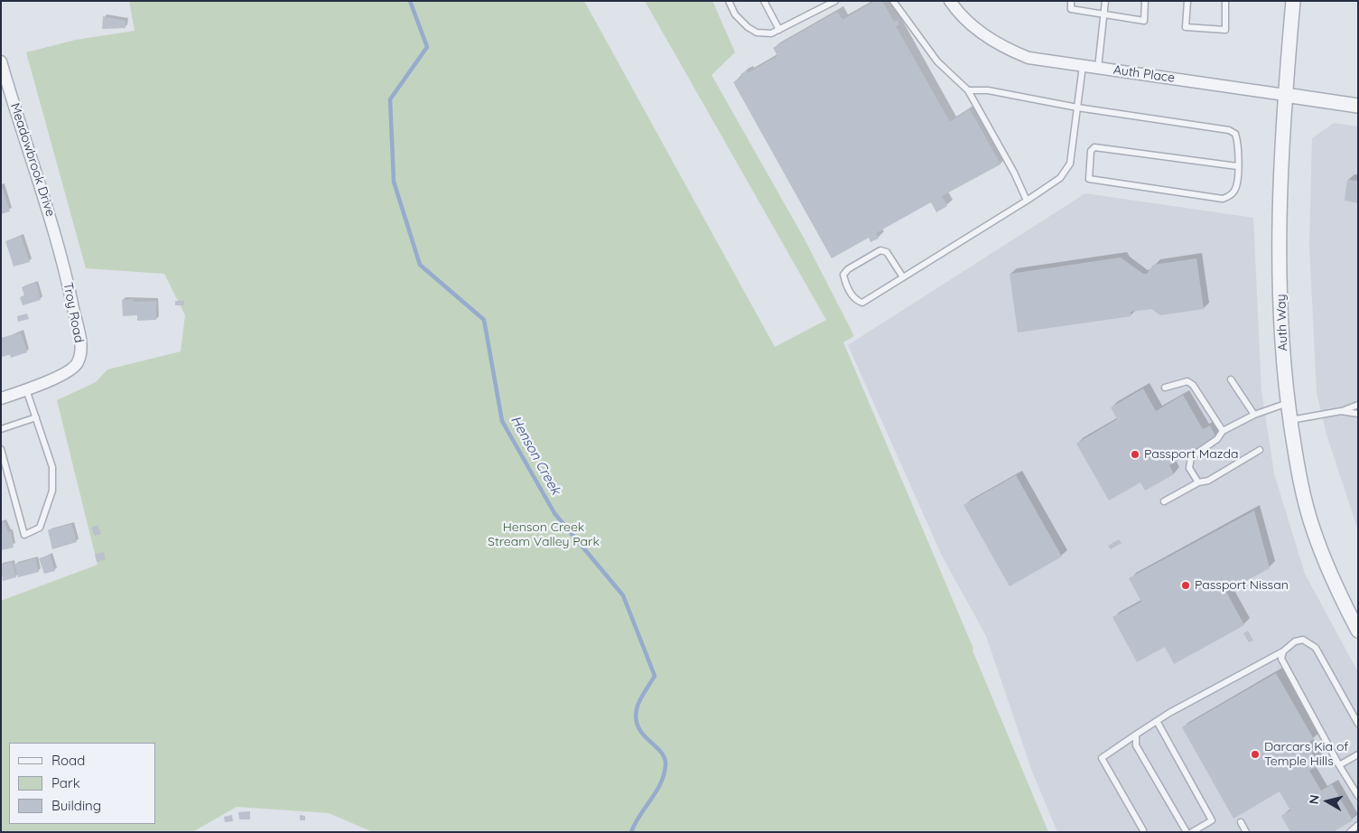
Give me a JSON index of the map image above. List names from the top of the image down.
{
  "streets": {
    "street": [
      "Auth Place",
      "Meadowbrook Drive",
      "Troy Road",
      "Auth Way"
    ]
  },
  "crossings": [
    ["Auth Place", "Auth Way"],
    ["Meadowbrook Drive", "Troy Road"]
  ],
  "water": ["Henson Creek"],
  "parks": ["Henson Creek Stream Valley Park"],
  "places": ["Passport Mazda", "Passport Nissan", "Darcars Kia of Temple Hills"],
  "legend": ["Road", "Park", "Building"],
  "north": "left"
}
